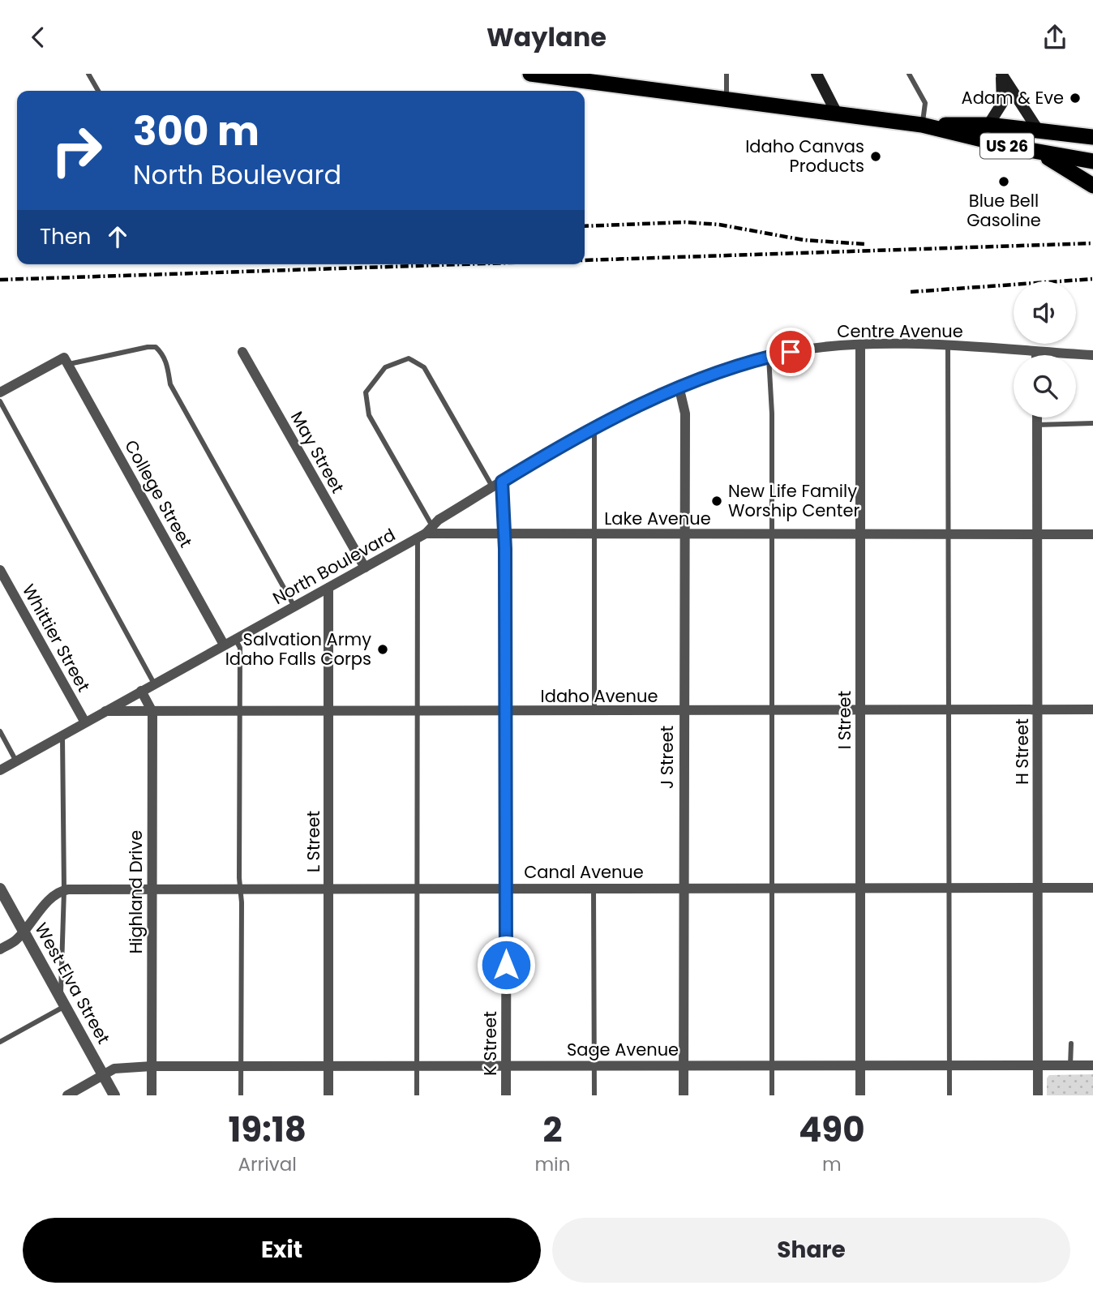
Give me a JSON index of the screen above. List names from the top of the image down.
{
  "streets": {
    "highway": ["US 26"],
    "street": [
      "Centre Avenue",
      "May Street",
      "College Street",
      "Lake Avenue",
      "North Boulevard",
      "Whittier Street",
      "Idaho Avenue",
      "I Street",
      "H Street",
      "J Street",
      "L Street",
      "Canal Avenue",
      "Highland Drive",
      "West Elva Street",
      "K Street",
      "Sage Avenue"
    ]
  },
  "crossings": [
    ["Centre Avenue", "North Boulevard"],
    ["Centre Avenue", "I Street"],
    ["Centre Avenue", "J Street"],
    ["May Street", "North Boulevard"],
    ["College Street", "North Boulevard"],
    ["Lake Avenue", "North Boulevard"],
    ["Lake Avenue", "I Street"],
    ["Lake Avenue", "H Street"],
    ["Lake Avenue", "J Street"],
    ["Lake Avenue", "K Street"],
    ["North Boulevard", "Whittier Street"],
    ["North Boulevard", "Idaho Avenue"],
    ["North Boulevard", "J Street"],
    ["North Boulevard", "L Street"],
    ["North Boulevard", "Highland Drive"],
    ["North Boulevard", "K Street"],
    ["Idaho Avenue", "I Street"],
    ["Idaho Avenue", "H Street"],
    ["Idaho Avenue", "J Street"],
    ["Idaho Avenue", "L Street"],
    ["Idaho Avenue", "Highland Drive"],
    ["Idaho Avenue", "K Street"],
    ["I Street", "Canal Avenue"],
    ["I Street", "Sage Avenue"],
    ["H Street", "Canal Avenue"],
    ["H Street", "Sage Avenue"],
    ["J Street", "Canal Avenue"],
    ["J Street", "Sage Avenue"],
    ["L Street", "Canal Avenue"],
    ["L Street", "Sage Avenue"],
    ["Canal Avenue", "Highland Drive"],
    ["Canal Avenue", "K Street"],
    ["Highland Drive", "Sage Avenue"],
    ["West Elva Street", "Sage Avenue"],
    ["K Street", "Sage Avenue"]
  ],
  "places": [
    "Adam & Eve",
    "Idaho Canvas Products",
    "Blue Bell Gasoline",
    "New Life Family Worship Center",
    "Salvation Army Idaho Falls Corps"
  ],
  "page": {
    "header": "Waylane",
    "turn": ["300 m", "North Boulevard"],
    "then": "Then",
    "eta": [
      "19:18",
      "Arrival",
      "2",
      "min",
      "490",
      "m"
    ],
    "buttons": ["Exit", "Share"]
  }
}
